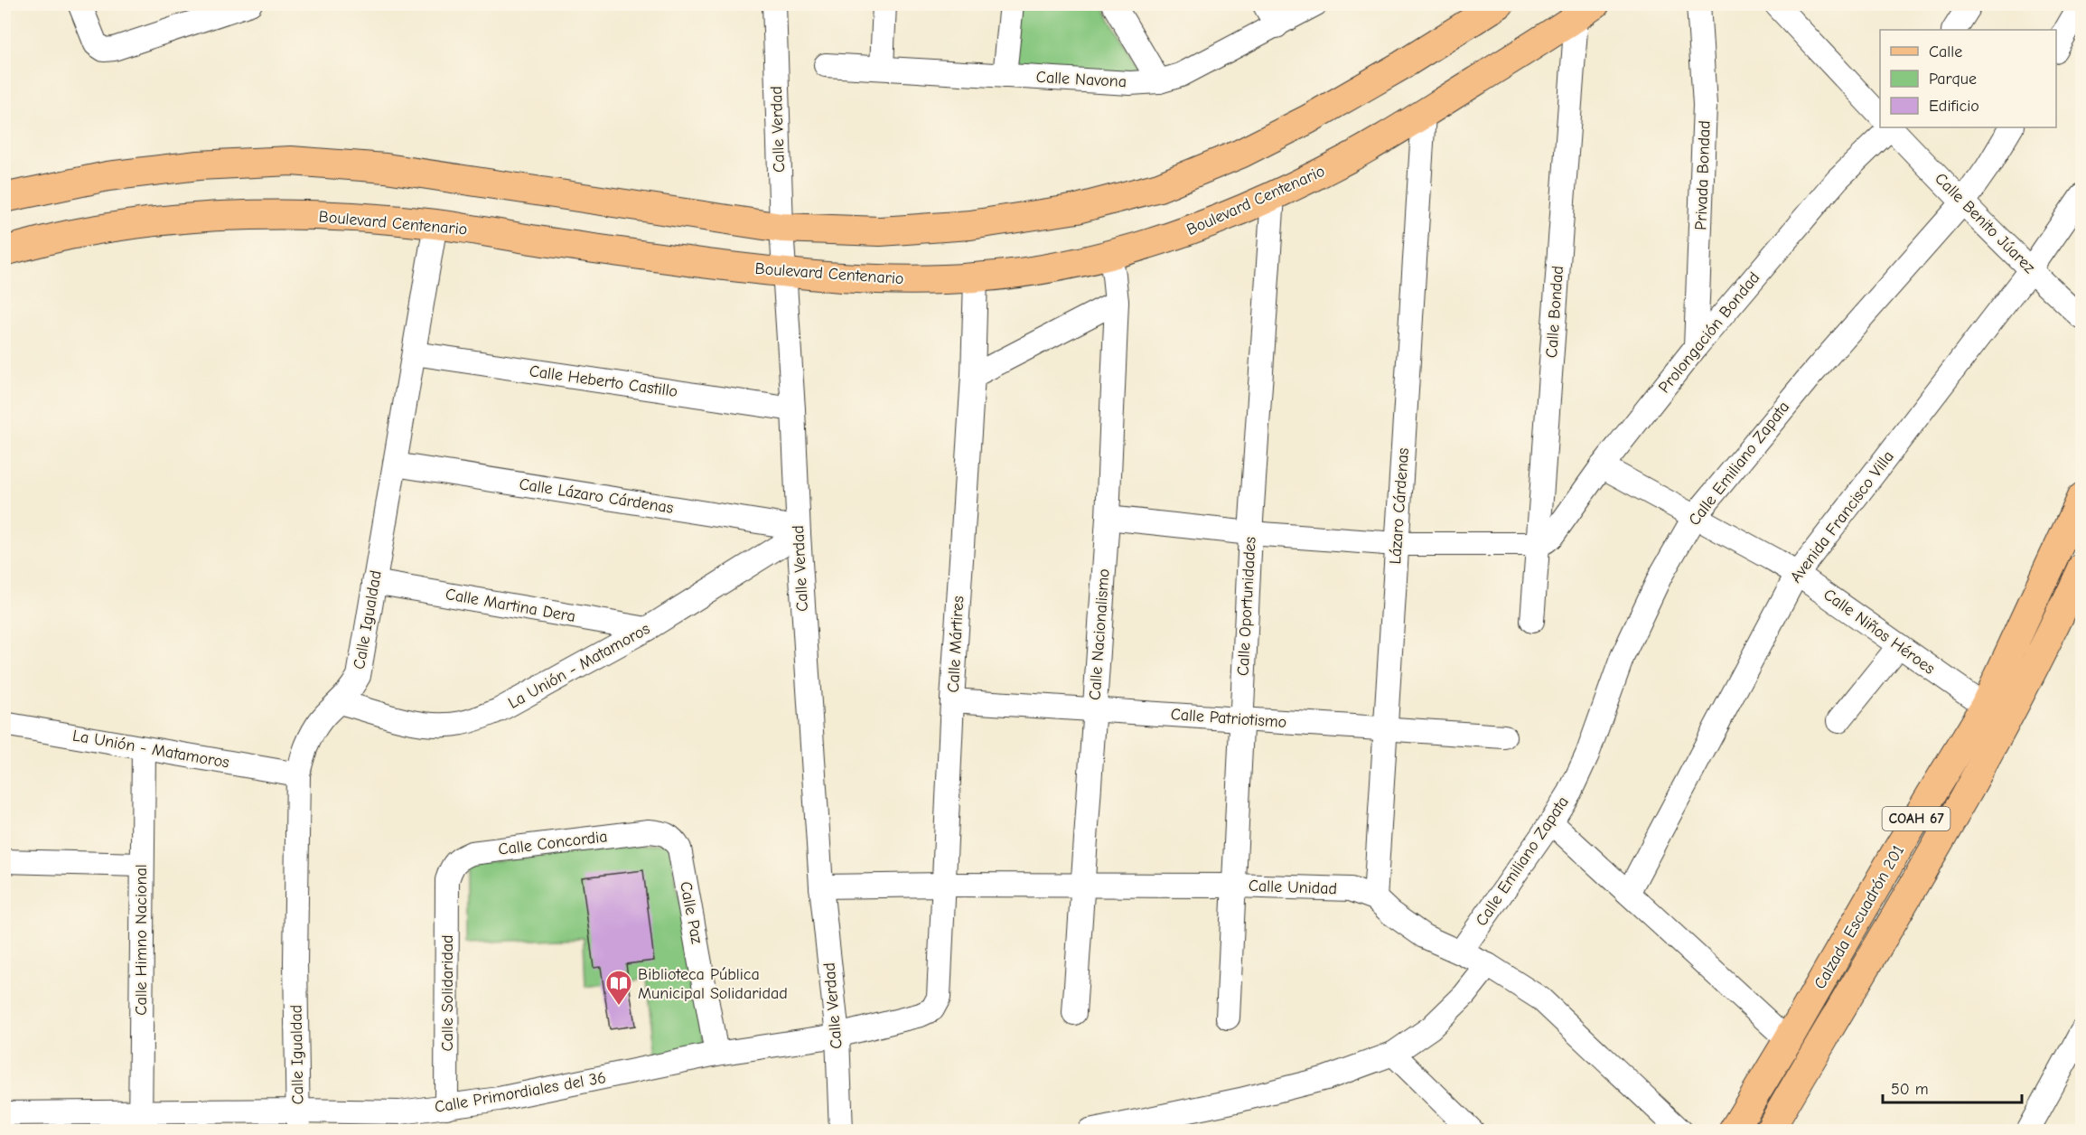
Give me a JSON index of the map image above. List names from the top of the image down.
{
  "streets": {
    "main road": ["Boulevard Centenario", "COAH 67", "Calzada Escuadrón 201"],
    "street": [
      "Calle Navona",
      "Calle Verdad",
      "Privada Bondad",
      "Calle Benito Júarez",
      "Calle Bondad",
      "Prolongación Bondad",
      "Calle Heberto Castillo",
      "Calle Emiliano Zapata",
      "Calle Lázaro Cárdenas",
      "Lázaro Cárdenas",
      "Avenida Francisco Villa",
      "Calle Martina Dera",
      "Calle Oportunidades",
      "Calle Igualdad",
      "Calle Niños Héroes",
      "Calle Nacionalismo",
      "Calle Mártires",
      "La Unión - Matamoros",
      "Calle Patriotismo",
      "Calle Concordia",
      "Calle Unidad",
      "Calle Paz",
      "Calle Himno Nacional",
      "Calle Solidaridad",
      "Calle Primordiales del 36"
    ]
  },
  "crossings": [
    ["Calle Verdad", "Boulevard Centenario"],
    ["Calle Verdad", "Calle Heberto Castillo"],
    ["Calle Verdad", "Calle Lázaro Cárdenas"],
    ["Calle Verdad", "La Unión - Matamoros"],
    ["Calle Verdad", "Calle Unidad"],
    ["Calle Verdad", "Calle Primordiales del 36"],
    ["Privada Bondad", "Prolongación Bondad"],
    ["Boulevard Centenario", "Calle Bondad"],
    ["Boulevard Centenario", "Lázaro Cárdenas"],
    ["Boulevard Centenario", "Calle Oportunidades"],
    ["Boulevard Centenario", "Calle Igualdad"],
    ["Boulevard Centenario", "Calle Nacionalismo"],
    ["Boulevard Centenario", "Calle Mártires"],
    ["Calle Benito Júarez", "Calle Emiliano Zapata"],
    ["Calle Benito Júarez", "Avenida Francisco Villa"],
    ["Calle Bondad", "Prolongación Bondad"],
    ["Prolongación Bondad", "Calle Niños Héroes"],
    ["Calle Heberto Castillo", "Calle Igualdad"],
    ["Calle Emiliano Zapata", "Calle Niños Héroes"],
    ["Calle Emiliano Zapata", "Calle Unidad"],
    ["Calle Lázaro Cárdenas", "Calle Igualdad"],
    ["Calle Lázaro Cárdenas", "La Unión - Matamoros"],
    ["Lázaro Cárdenas", "Calle Patriotismo"],
    ["Lázaro Cárdenas", "Calle Unidad"],
    ["Avenida Francisco Villa", "Calle Niños Héroes"],
    ["Calle Martina Dera", "Calle Igualdad"],
    ["Calle Martina Dera", "La Unión - Matamoros"],
    ["Calle Oportunidades", "Calle Patriotismo"],
    ["Calle Oportunidades", "Calle Unidad"],
    ["Calle Igualdad", "La Unión - Matamoros"],
    ["Calle Igualdad", "Calle Primordiales del 36"],
    ["Calle Niños Héroes", "Calzada Escuadrón 201"],
    ["Calle Nacionalismo", "Calle Patriotismo"],
    ["Calle Nacionalismo", "Calle Unidad"],
    ["Calle Mártires", "Calle Patriotismo"],
    ["Calle Mártires", "Calle Unidad"],
    ["Calle Mártires", "Calle Primordiales del 36"],
    ["La Unión - Matamoros", "Calle Himno Nacional"],
    ["Calle Concordia", "Calle Paz"],
    ["Calle Concordia", "Calle Solidaridad"],
    ["Calle Paz", "Calle Primordiales del 36"],
    ["Calle Himno Nacional", "Calle Primordiales del 36"],
    ["Calle Solidaridad", "Calle Primordiales del 36"]
  ],
  "places": {
    "library": ["Biblioteca Pública Municipal Solidaridad"]
  },
  "legend": ["Calle", "Parque", "Edificio"],
  "scale_bar": "50 m"
}
